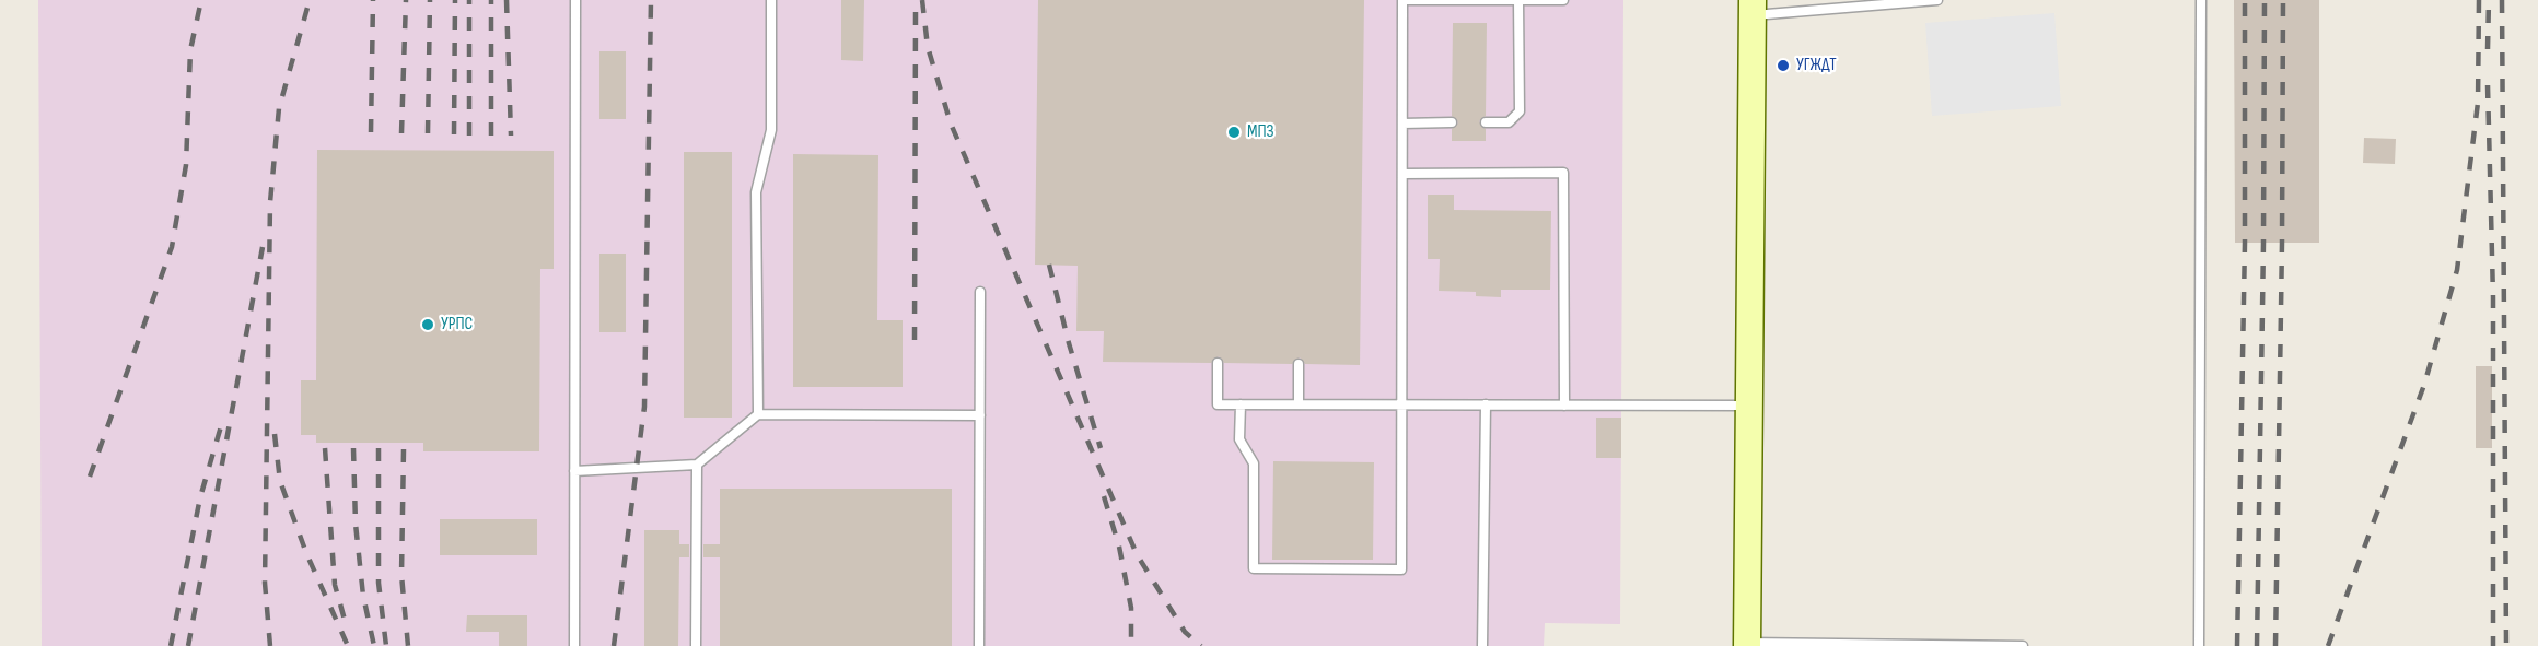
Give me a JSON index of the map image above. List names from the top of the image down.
{
  "places": ["УГЖДТ", "МПЗ", "УРПС"]
}
